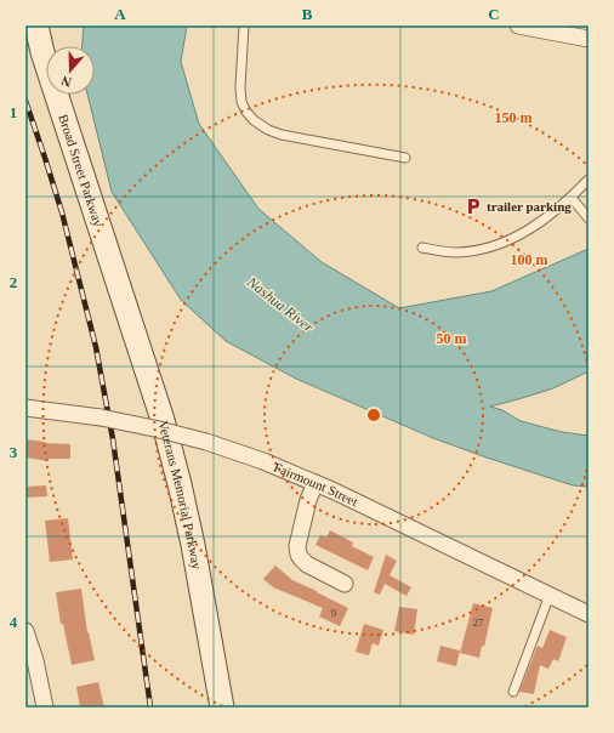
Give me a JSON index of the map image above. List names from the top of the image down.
{
  "streets": {
    "main road": ["Broad Street Parkway", "Veterans Memorial Parkway"],
    "street": ["Fairmount Street"]
  },
  "crossings": [
    ["Broad Street Parkway", "Veterans Memorial Parkway"]
  ],
  "water": ["Nashua River"],
  "places": {
    "parking": ["trailer parking"]
  },
  "house_numbers": ["9", "27"],
  "north": "bottom",
  "grid": {
    "columns": ["A", "B", "C"],
    "rows": [
      "1",
      "2",
      "3",
      "4"
    ]
  },
  "rings": ["150 m", "100 m", "50 m"]
}
